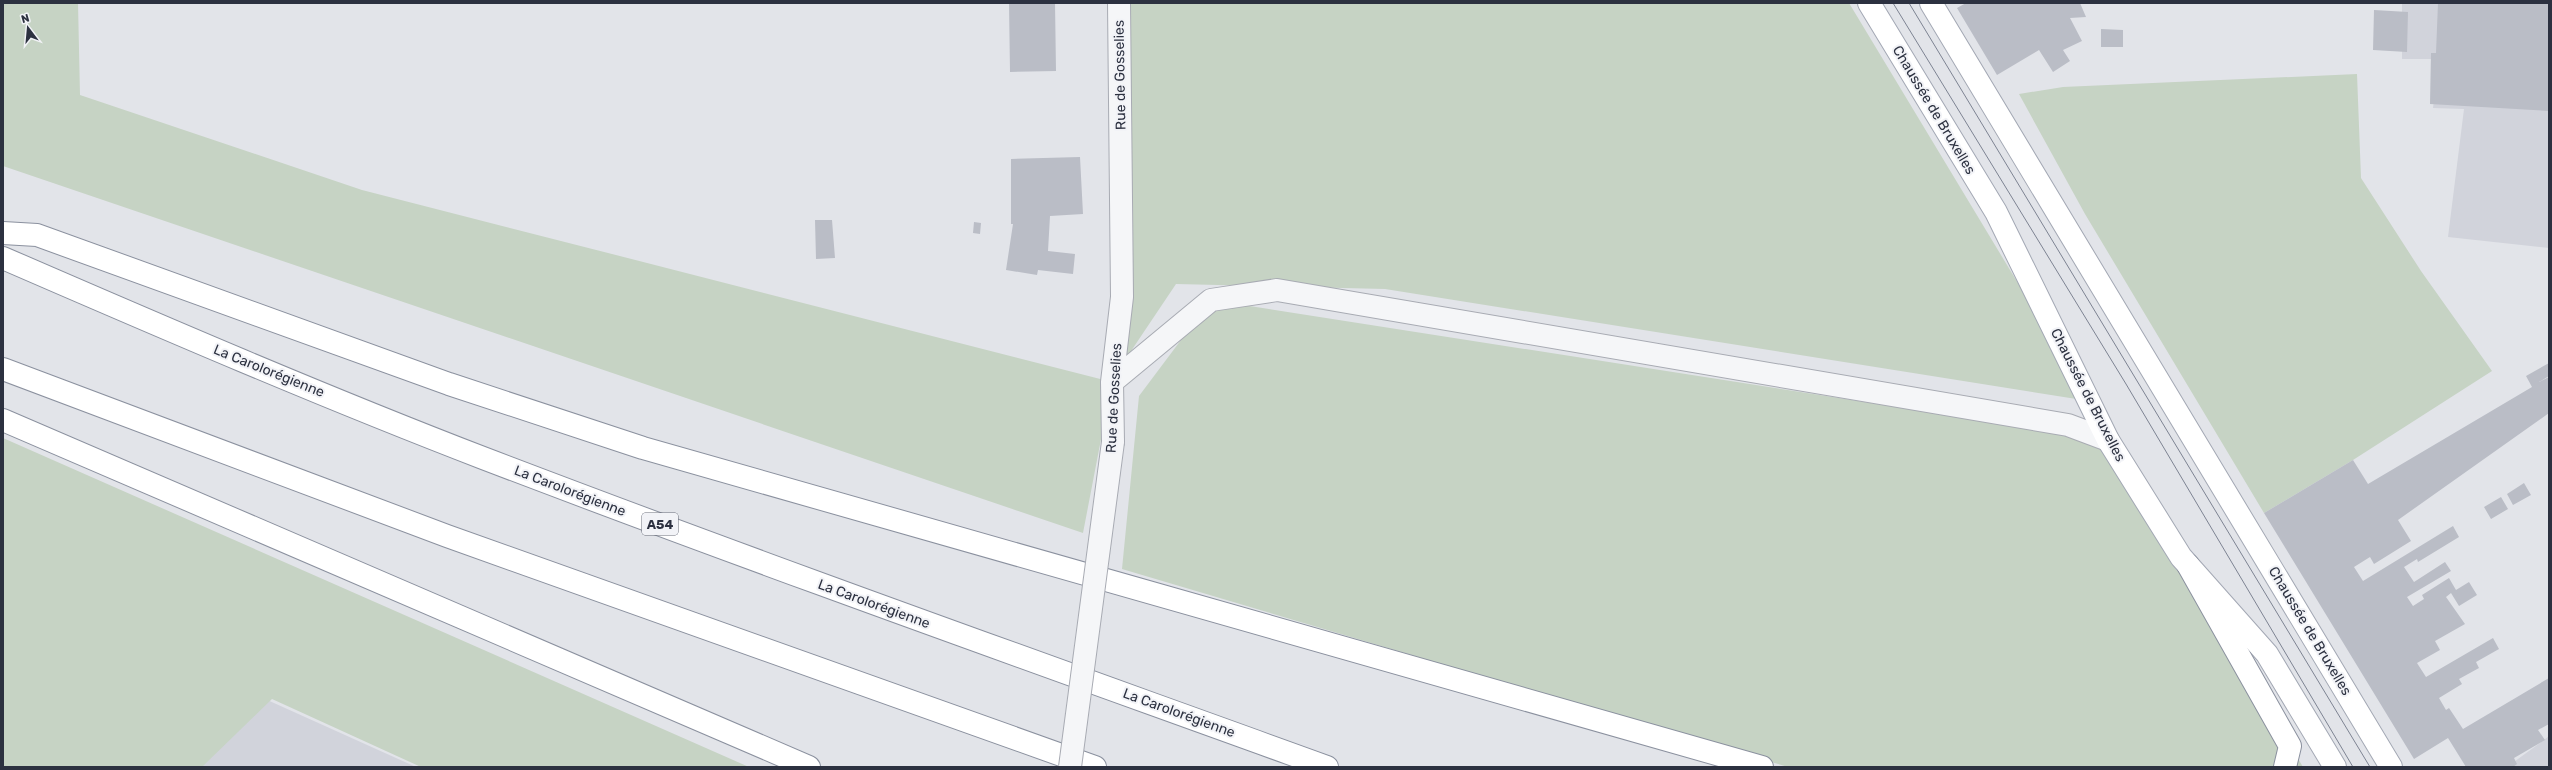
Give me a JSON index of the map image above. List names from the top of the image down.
{
  "streets": {
    "main road": ["Chaussée de Bruxelles", "La Carolorégienne", "A54"],
    "street": ["Rue de Gosselies"]
  },
  "north": "top"
}
